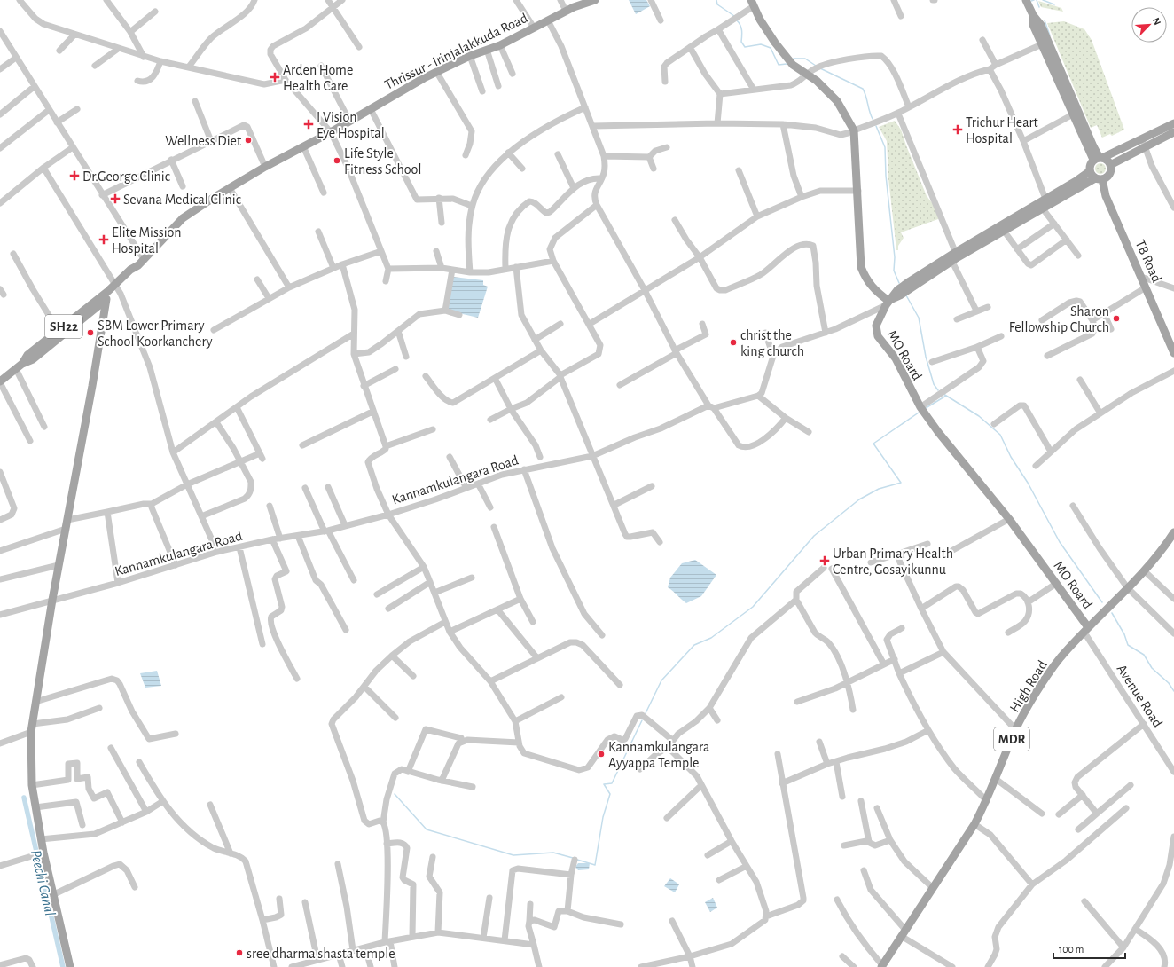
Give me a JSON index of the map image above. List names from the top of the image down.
{
  "streets": {
    "main road": [
      "Thrissur - Irinjalakkuda Road",
      "TB Road",
      "SH22",
      "MO Roard",
      "High Road",
      "MDR"
    ],
    "street": ["Kannamkulangara Road", "Avenue Road"]
  },
  "crossings": [
    ["Thrissur - Irinjalakkuda Road", "SH22"],
    ["TB Road", "MO Roard"],
    ["MO Roard", "High Road"],
    ["MO Roard", "Avenue Road"],
    ["High Road", "Avenue Road"]
  ],
  "water": ["Peechi Canal"],
  "places": {
    "health": [
      "Arden Home Health Care",
      "I Vision Eye Hospital",
      "Trichur Heart Hospital",
      "Dr.George Clinic",
      "Sevana Medical Clinic",
      "Elite Mission Hospital",
      "Urban Primary Health Centre, Gosayikunnu"
    ],
    "other": [
      "Wellness Diet",
      "Life Style Fitness School",
      "Sharon Fellowship Church",
      "SBM Lower Primary School Koorkanchery",
      "christ the king church",
      "Kannamkulangara Ayyappa Temple",
      "sree dharma shasta temple"
    ]
  },
  "scale_bar": "100 m",
  "north": "top right"
}
